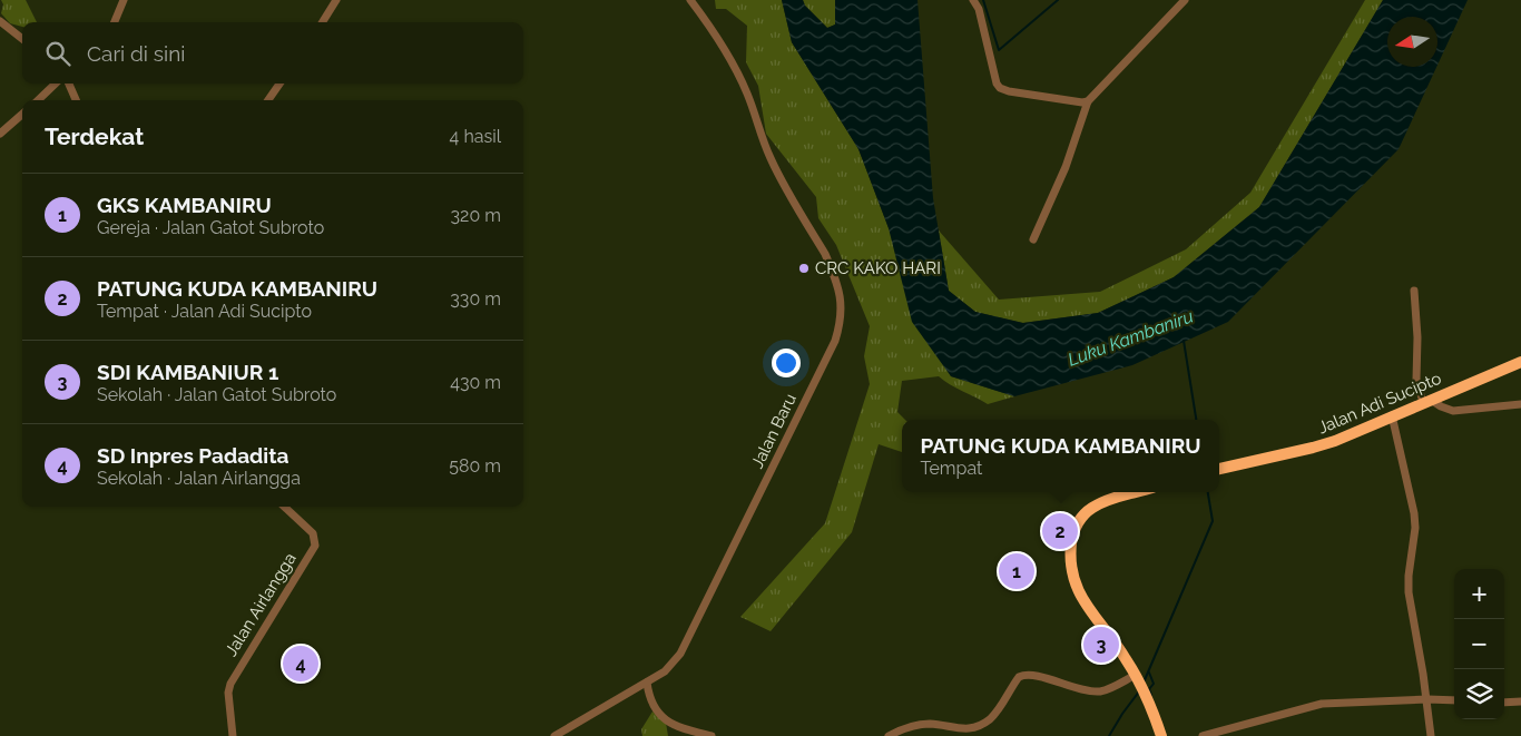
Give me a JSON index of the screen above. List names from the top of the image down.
{
  "streets": {
    "highway": ["Jalan Adi Sucipto"],
    "street": ["Jalan Baru", "Jalan Airlangga"]
  },
  "water": ["Luku Kambaniru"],
  "places": ["CRC KAKO HARI"],
  "north": "left",
  "page": {
    "search": "Cari di sini",
    "heading": ["Terdekat", "4 hasil"],
    "list": [
      {
        "mark": "1",
        "name": "GKS KAMBANIRU",
        "note": "Gereja · Jalan Gatot Subroto",
        "value": "320 m"
      },
      {
        "mark": "2",
        "name": "PATUNG KUDA KAMBANIRU",
        "note": "Tempat · Jalan Adi Sucipto",
        "value": "330 m"
      },
      {
        "mark": "3",
        "name": "SDI KAMBANIUR 1",
        "note": "Sekolah · Jalan Gatot Subroto",
        "value": "430 m"
      },
      {
        "mark": "4",
        "name": "SD Inpres Padadita",
        "note": "Sekolah · Jalan Airlangga",
        "value": "580 m"
      }
    ],
    "popup": ["PATUNG KUDA KAMBANIRU", "Tempat"],
    "pins": [
      "2",
      "1",
      "3",
      "4"
    ],
    "map_buttons": ["+", "−"]
  }
}
